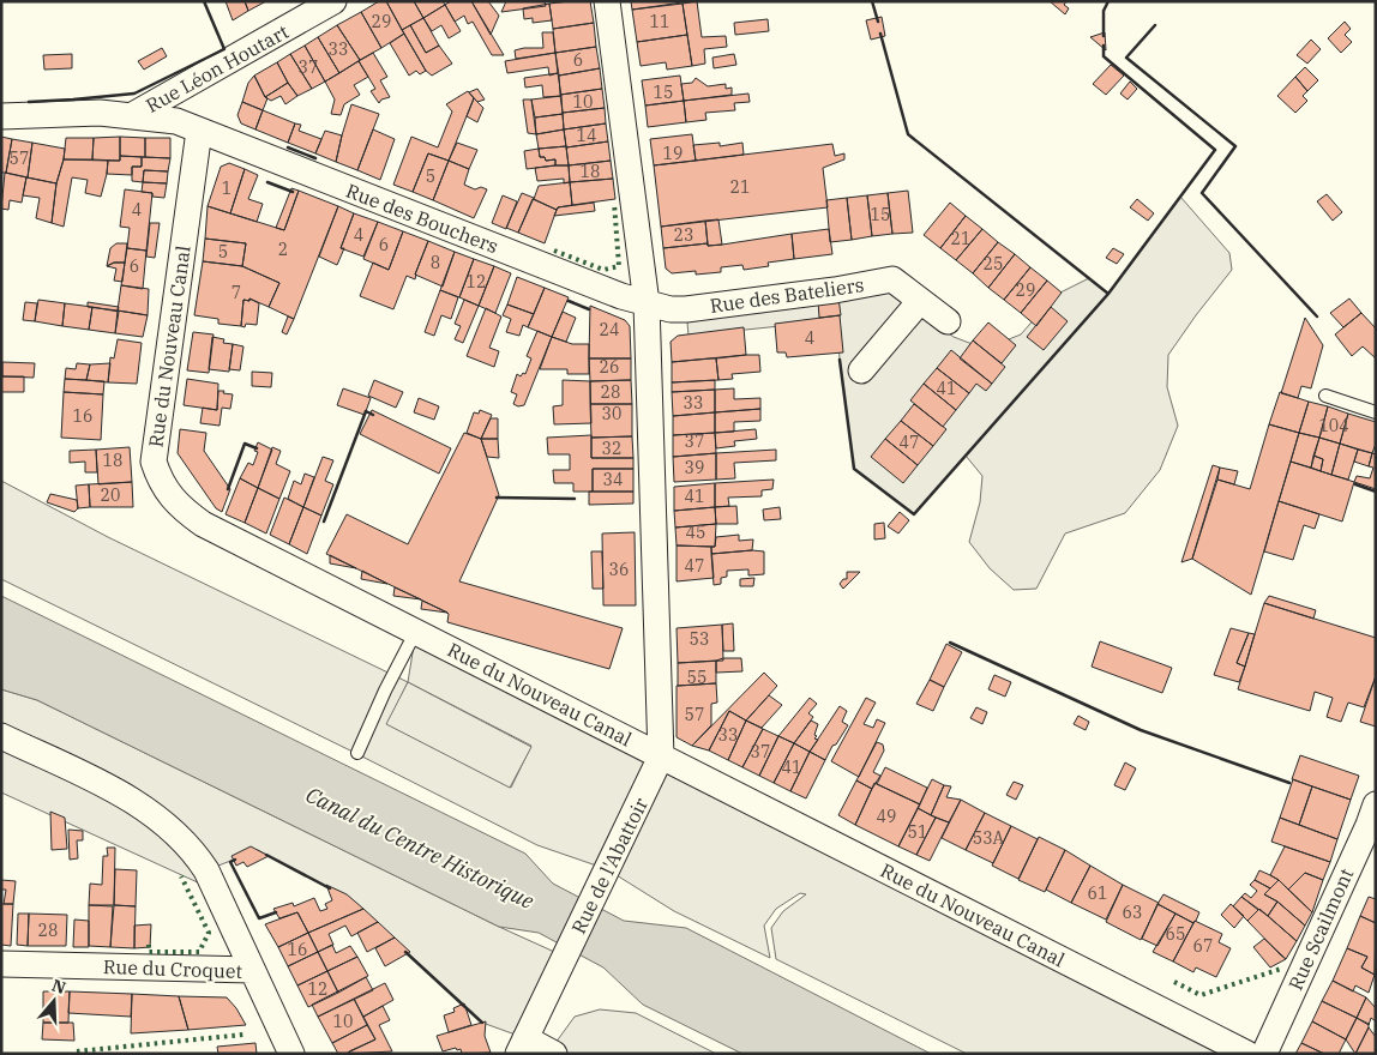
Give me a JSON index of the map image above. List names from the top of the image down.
{
  "streets": {
    "street": [
      "Rue Léon Houtart",
      "Rue des Bouchers",
      "Rue des Bateliers",
      "Rue du Nouveau Canal",
      "Rue de l'Abattoir",
      "Rue Scailmont",
      "Rue du Croquet"
    ]
  },
  "crossings": [
    ["Rue Léon Houtart", "Rue des Bouchers"],
    ["Rue Léon Houtart", "Rue du Nouveau Canal"],
    ["Rue des Bouchers", "Rue des Bateliers"],
    ["Rue des Bouchers", "Rue du Nouveau Canal"],
    ["Rue du Nouveau Canal", "Rue de l'Abattoir"]
  ],
  "water": ["Canal du Centre Historique"],
  "house_numbers": [
    "29",
    "11",
    "33",
    "6",
    "37",
    "15",
    "10",
    "14",
    "19",
    "57",
    "18",
    "5",
    "21",
    "1",
    "4",
    "15",
    "4",
    "23",
    "21",
    "6",
    "2",
    "5",
    "8",
    "25",
    "6",
    "12",
    "29",
    "7",
    "24",
    "4",
    "26",
    "41",
    "28",
    "33",
    "30",
    "16",
    "104",
    "37",
    "47",
    "32",
    "18",
    "39",
    "34",
    "20",
    "41",
    "45",
    "47",
    "36",
    "53",
    "55",
    "57",
    "33",
    "37",
    "41",
    "49",
    "51",
    "53A",
    "61",
    "63",
    "28",
    "65",
    "67",
    "16",
    "12",
    "10"
  ],
  "north": "top"
}
